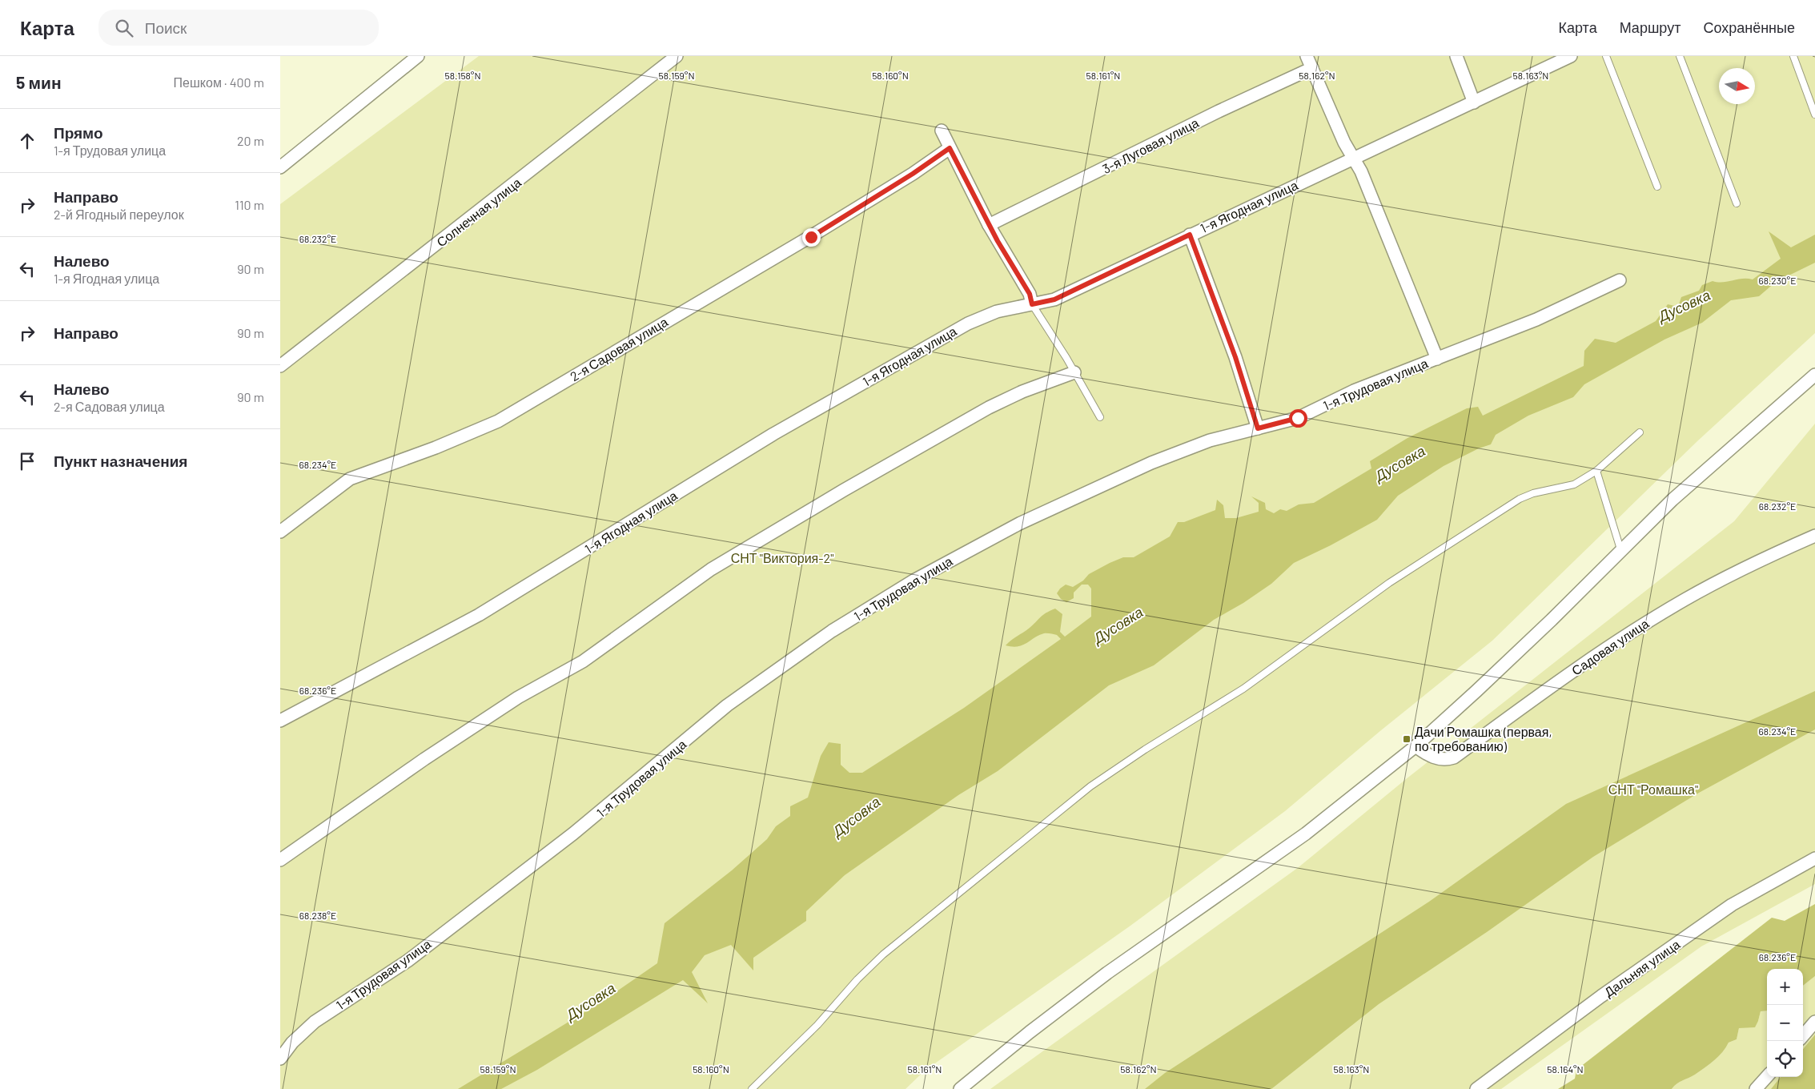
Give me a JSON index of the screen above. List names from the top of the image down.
{
  "streets": {
    "street": [
      "3-я Луговая улица",
      "1-я Ягодная улица",
      "Солнечная улица",
      "2-я Садовая улица",
      "1-я Трудовая улица",
      "Садовая улица",
      "Дальняя улица"
    ]
  },
  "water": ["Дусовка"],
  "parks": ["СНТ \"Виктория-2\"", "СНТ \"Ромашка\""],
  "places": {
    "transit": ["Дачи Ромашка (первая, по требованию)"]
  },
  "north": "right",
  "page": {
    "header": "Карта",
    "search": "Поиск",
    "nav": ["Карта", "Маршрут", "Сохранённые"],
    "heading": ["5 мин", "Пешком · 400 m"],
    "list": [
      ["Прямо", "1-я Трудовая улица", "20 m"],
      ["Направо", "2-й Ягодный переулок", "110 m"],
      ["Налево", "1-я Ягодная улица", "90 m"],
      ["Направо", "90 m"],
      ["Налево", "2-я Садовая улица", "90 m"],
      "Пункт назначения"
    ],
    "map_buttons": ["+", "−"]
  },
  "coordinates": [
    "58.158°N",
    "58.159°N",
    "58.160°N",
    "58.161°N",
    "58.162°N",
    "58.163°N",
    "68.232°E",
    "68.230°E",
    "68.234°E",
    "68.236°E",
    "68.238°E",
    "58.164°N"
  ]
}
